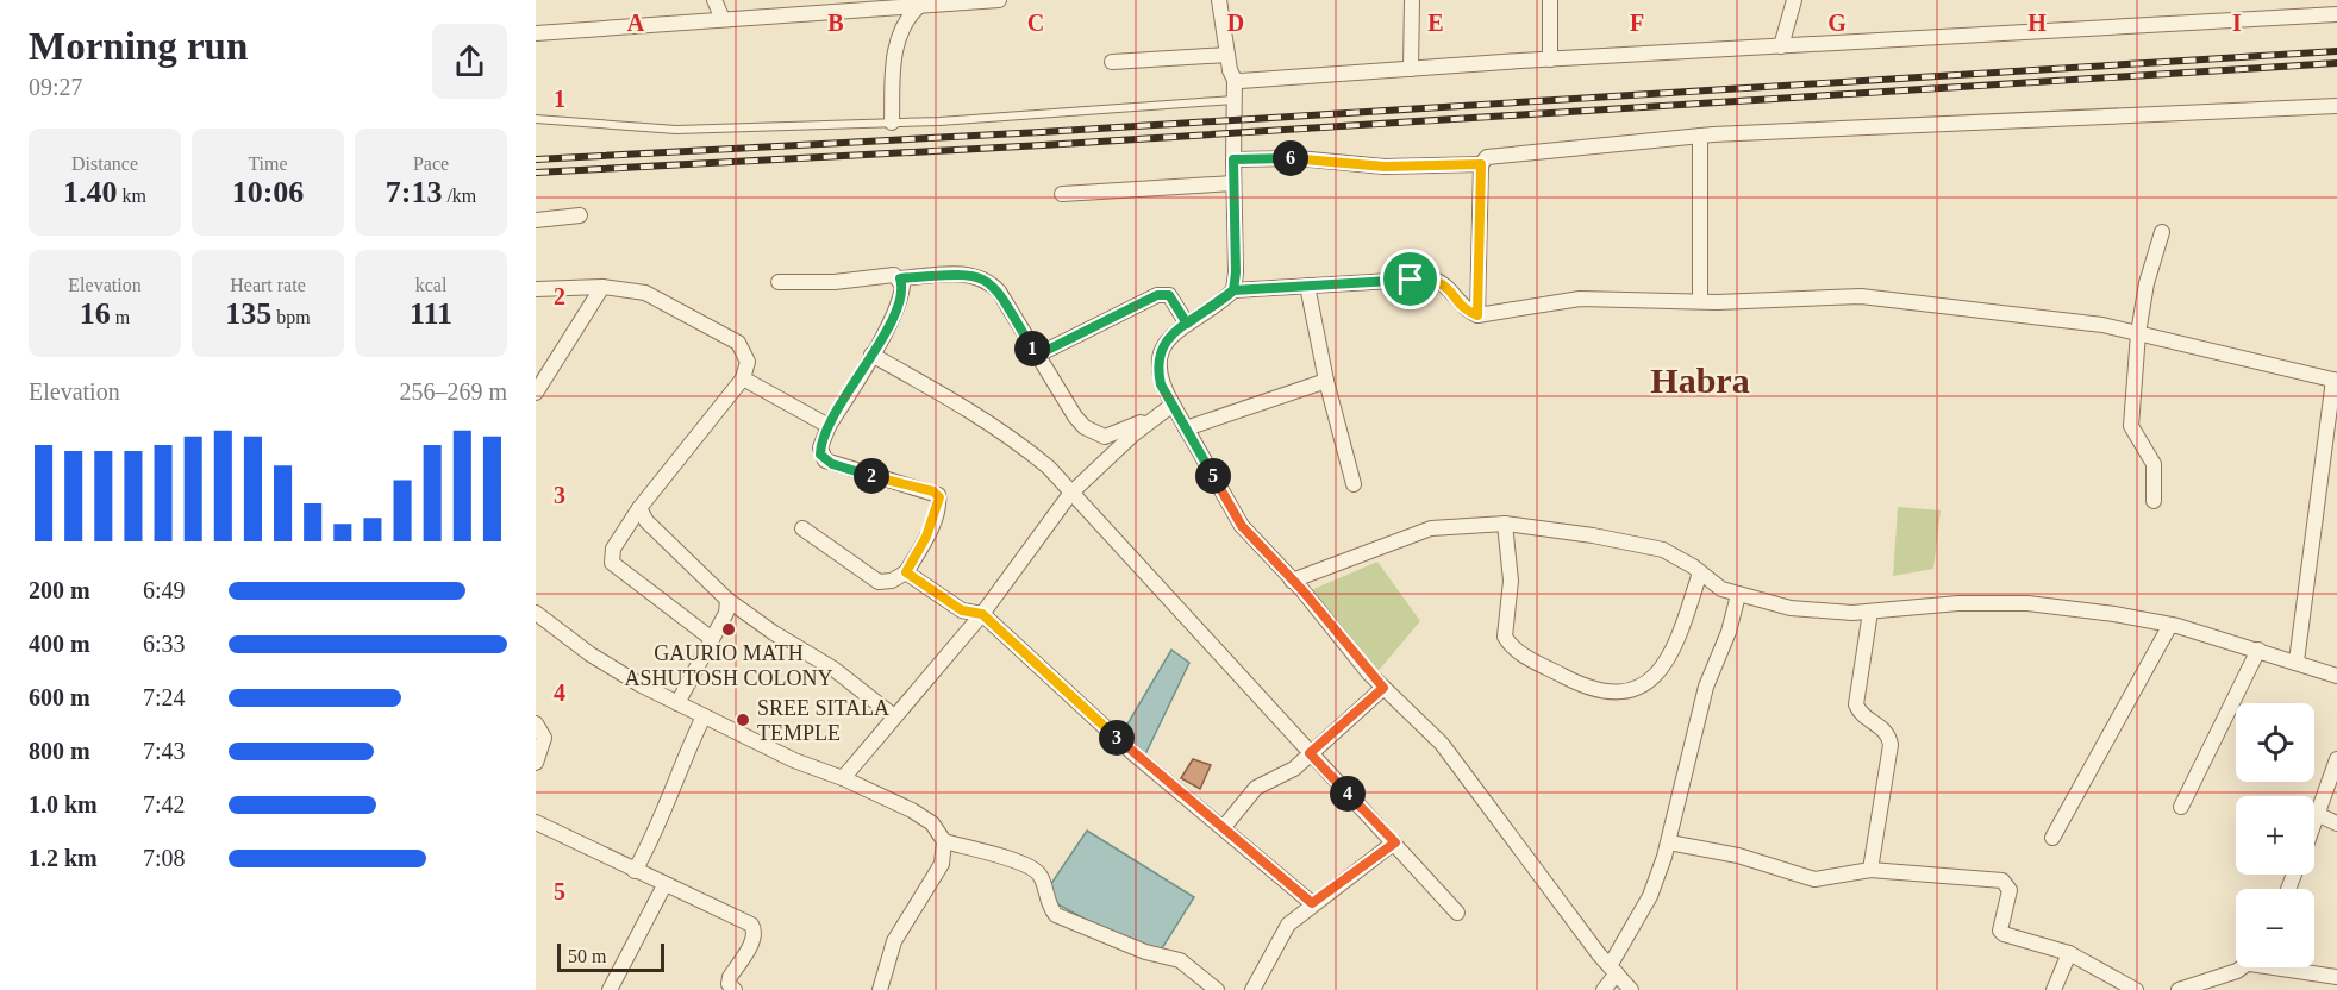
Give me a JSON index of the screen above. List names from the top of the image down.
{
  "districts": ["Habra"],
  "places": ["GAURIO MATH ASHUTOSH COLONY", "SREE SITALA TEMPLE"],
  "scale_bar": "50 m",
  "page": {
    "heading": ["Morning run", "09:27"],
    "stats": [
      ["Distance", "1.40 km"],
      ["Time", "10:06"],
      ["Pace", "7:13 /km"],
      ["Elevation", "16 m"],
      ["Heart rate", "135 bpm"],
      ["kcal", "111"]
    ],
    "pins": [
      "6",
      "1",
      "2",
      "5",
      "3",
      "4"
    ],
    "chart": ["Elevation", "256–269 m"],
    "list": [
      {
        "name": "200 m",
        "note": "6:49"
      },
      {
        "name": "400 m",
        "note": "6:33"
      },
      {
        "name": "600 m",
        "note": "7:24"
      },
      {
        "name": "800 m",
        "note": "7:43"
      },
      {
        "name": "1.0 km",
        "note": "7:42"
      },
      {
        "name": "1.2 km",
        "note": "7:08"
      }
    ],
    "map_buttons": ["+", "−"],
    "scale": "50 m"
  },
  "grid": {
    "columns": [
      "A",
      "B",
      "C",
      "D",
      "E",
      "F",
      "G",
      "H",
      "I"
    ],
    "rows": [
      "1",
      "2",
      "3",
      "4",
      "5"
    ]
  }
}
